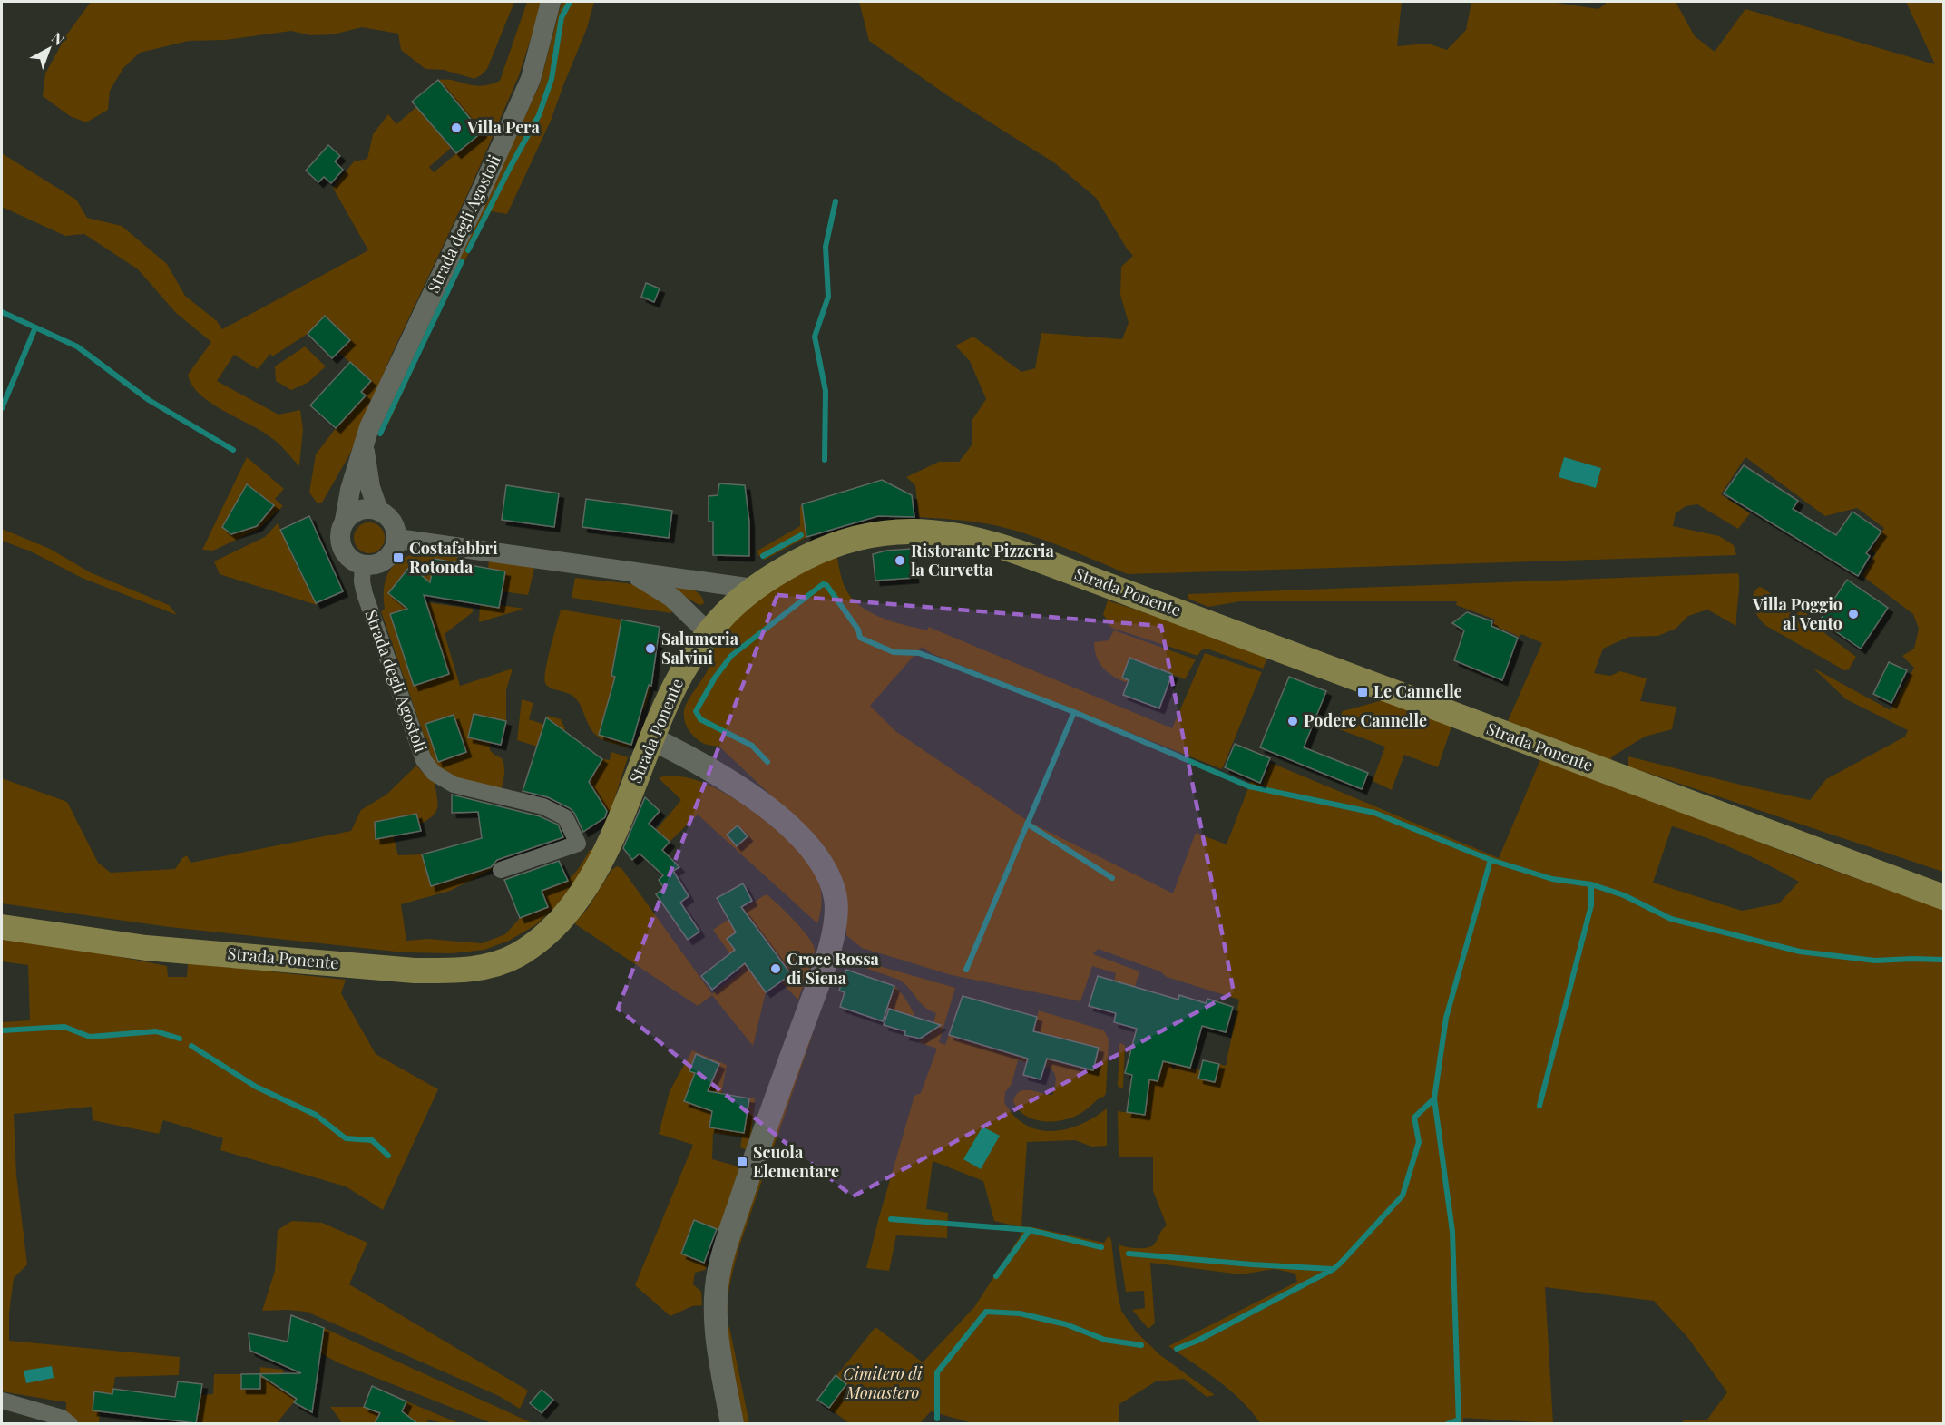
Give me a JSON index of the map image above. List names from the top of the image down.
{
  "streets": {
    "main road": ["Strada Ponente"],
    "street": ["Strada degli Agostoli"]
  },
  "parks": ["Cimitero di Monastero"],
  "places": {
    "other": [
      "Villa Pera",
      "Ristorante Pizzeria la Curvetta",
      "Villa Poggio al Vento",
      "Salumeria Salvini",
      "Podere Cannelle",
      "Croce Rossa di Siena"
    ],
    "transit": ["Costafabbri Rotonda", "Le Cannelle", "Scuola Elementare"]
  },
  "north": "top right"
}
